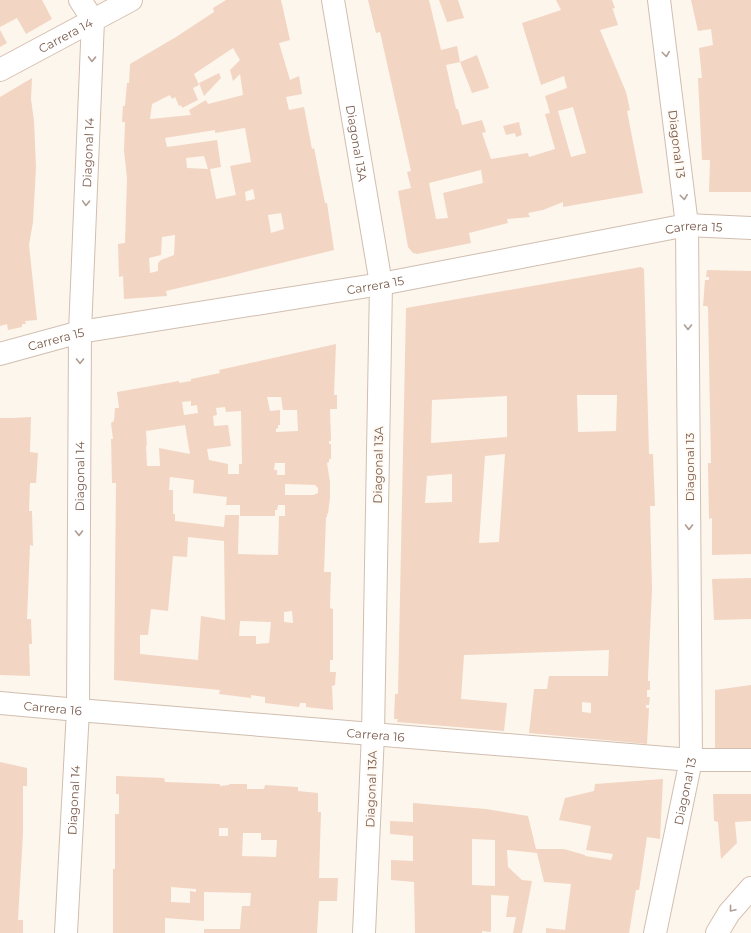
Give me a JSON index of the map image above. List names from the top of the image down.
{
  "streets": {
    "street": [
      "Carrera 14",
      "Diagonal 13A",
      "Diagonal 13",
      "Diagonal 14",
      "Carrera 15",
      "Carrera 16"
    ]
  },
  "crossings": [
    ["Carrera 14", "Diagonal 14"],
    ["Diagonal 13A", "Carrera 15"],
    ["Diagonal 13A", "Carrera 16"],
    ["Diagonal 13", "Carrera 15"],
    ["Diagonal 13", "Carrera 16"],
    ["Diagonal 14", "Carrera 15"],
    ["Diagonal 14", "Carrera 16"]
  ],
  "one_way": ["Diagonal 13", "Diagonal 14"]
}
